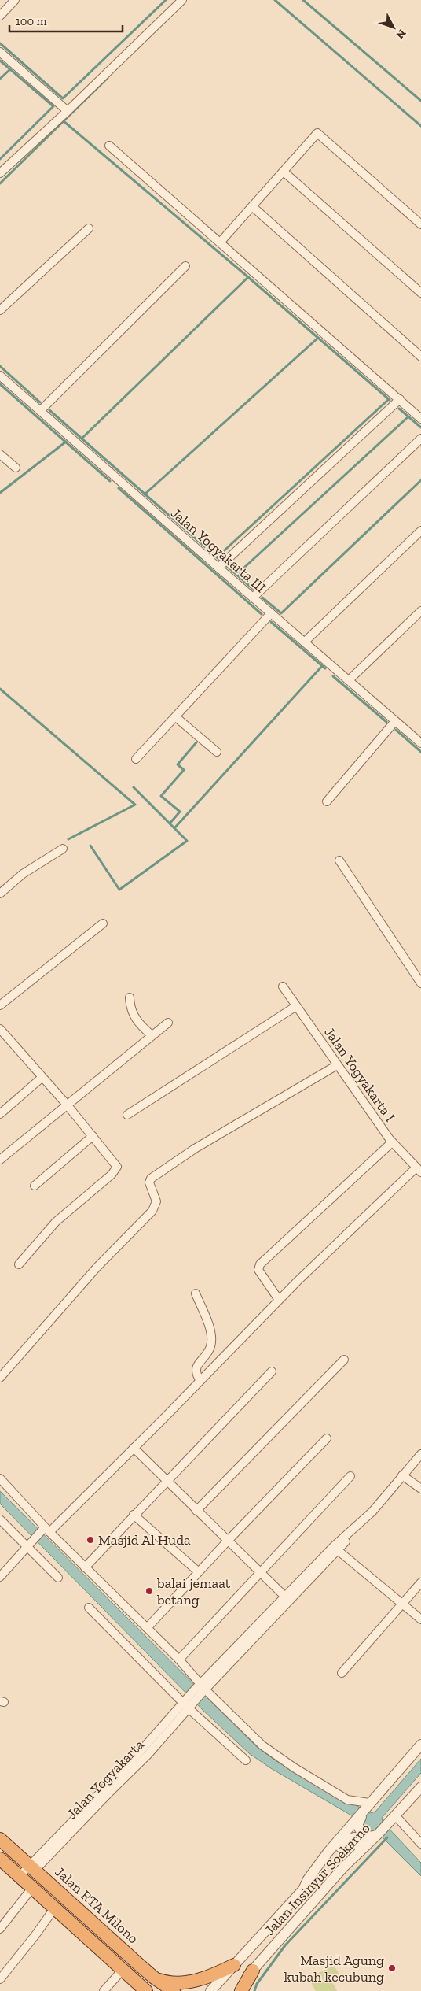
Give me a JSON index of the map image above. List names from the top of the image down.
{
  "streets": {
    "highway": ["Jalan RTA Milono"],
    "street": ["Jalan Yogyakarta III", "Jalan Yogyakarta I", "Jalan Insinyur Soekarno"]
  },
  "places": ["Masjid Al Huda", "balai jemaat betang", "Masjid Agung kubah kecubung"],
  "scale_bar": "100 m",
  "north": "bottom right"
}
